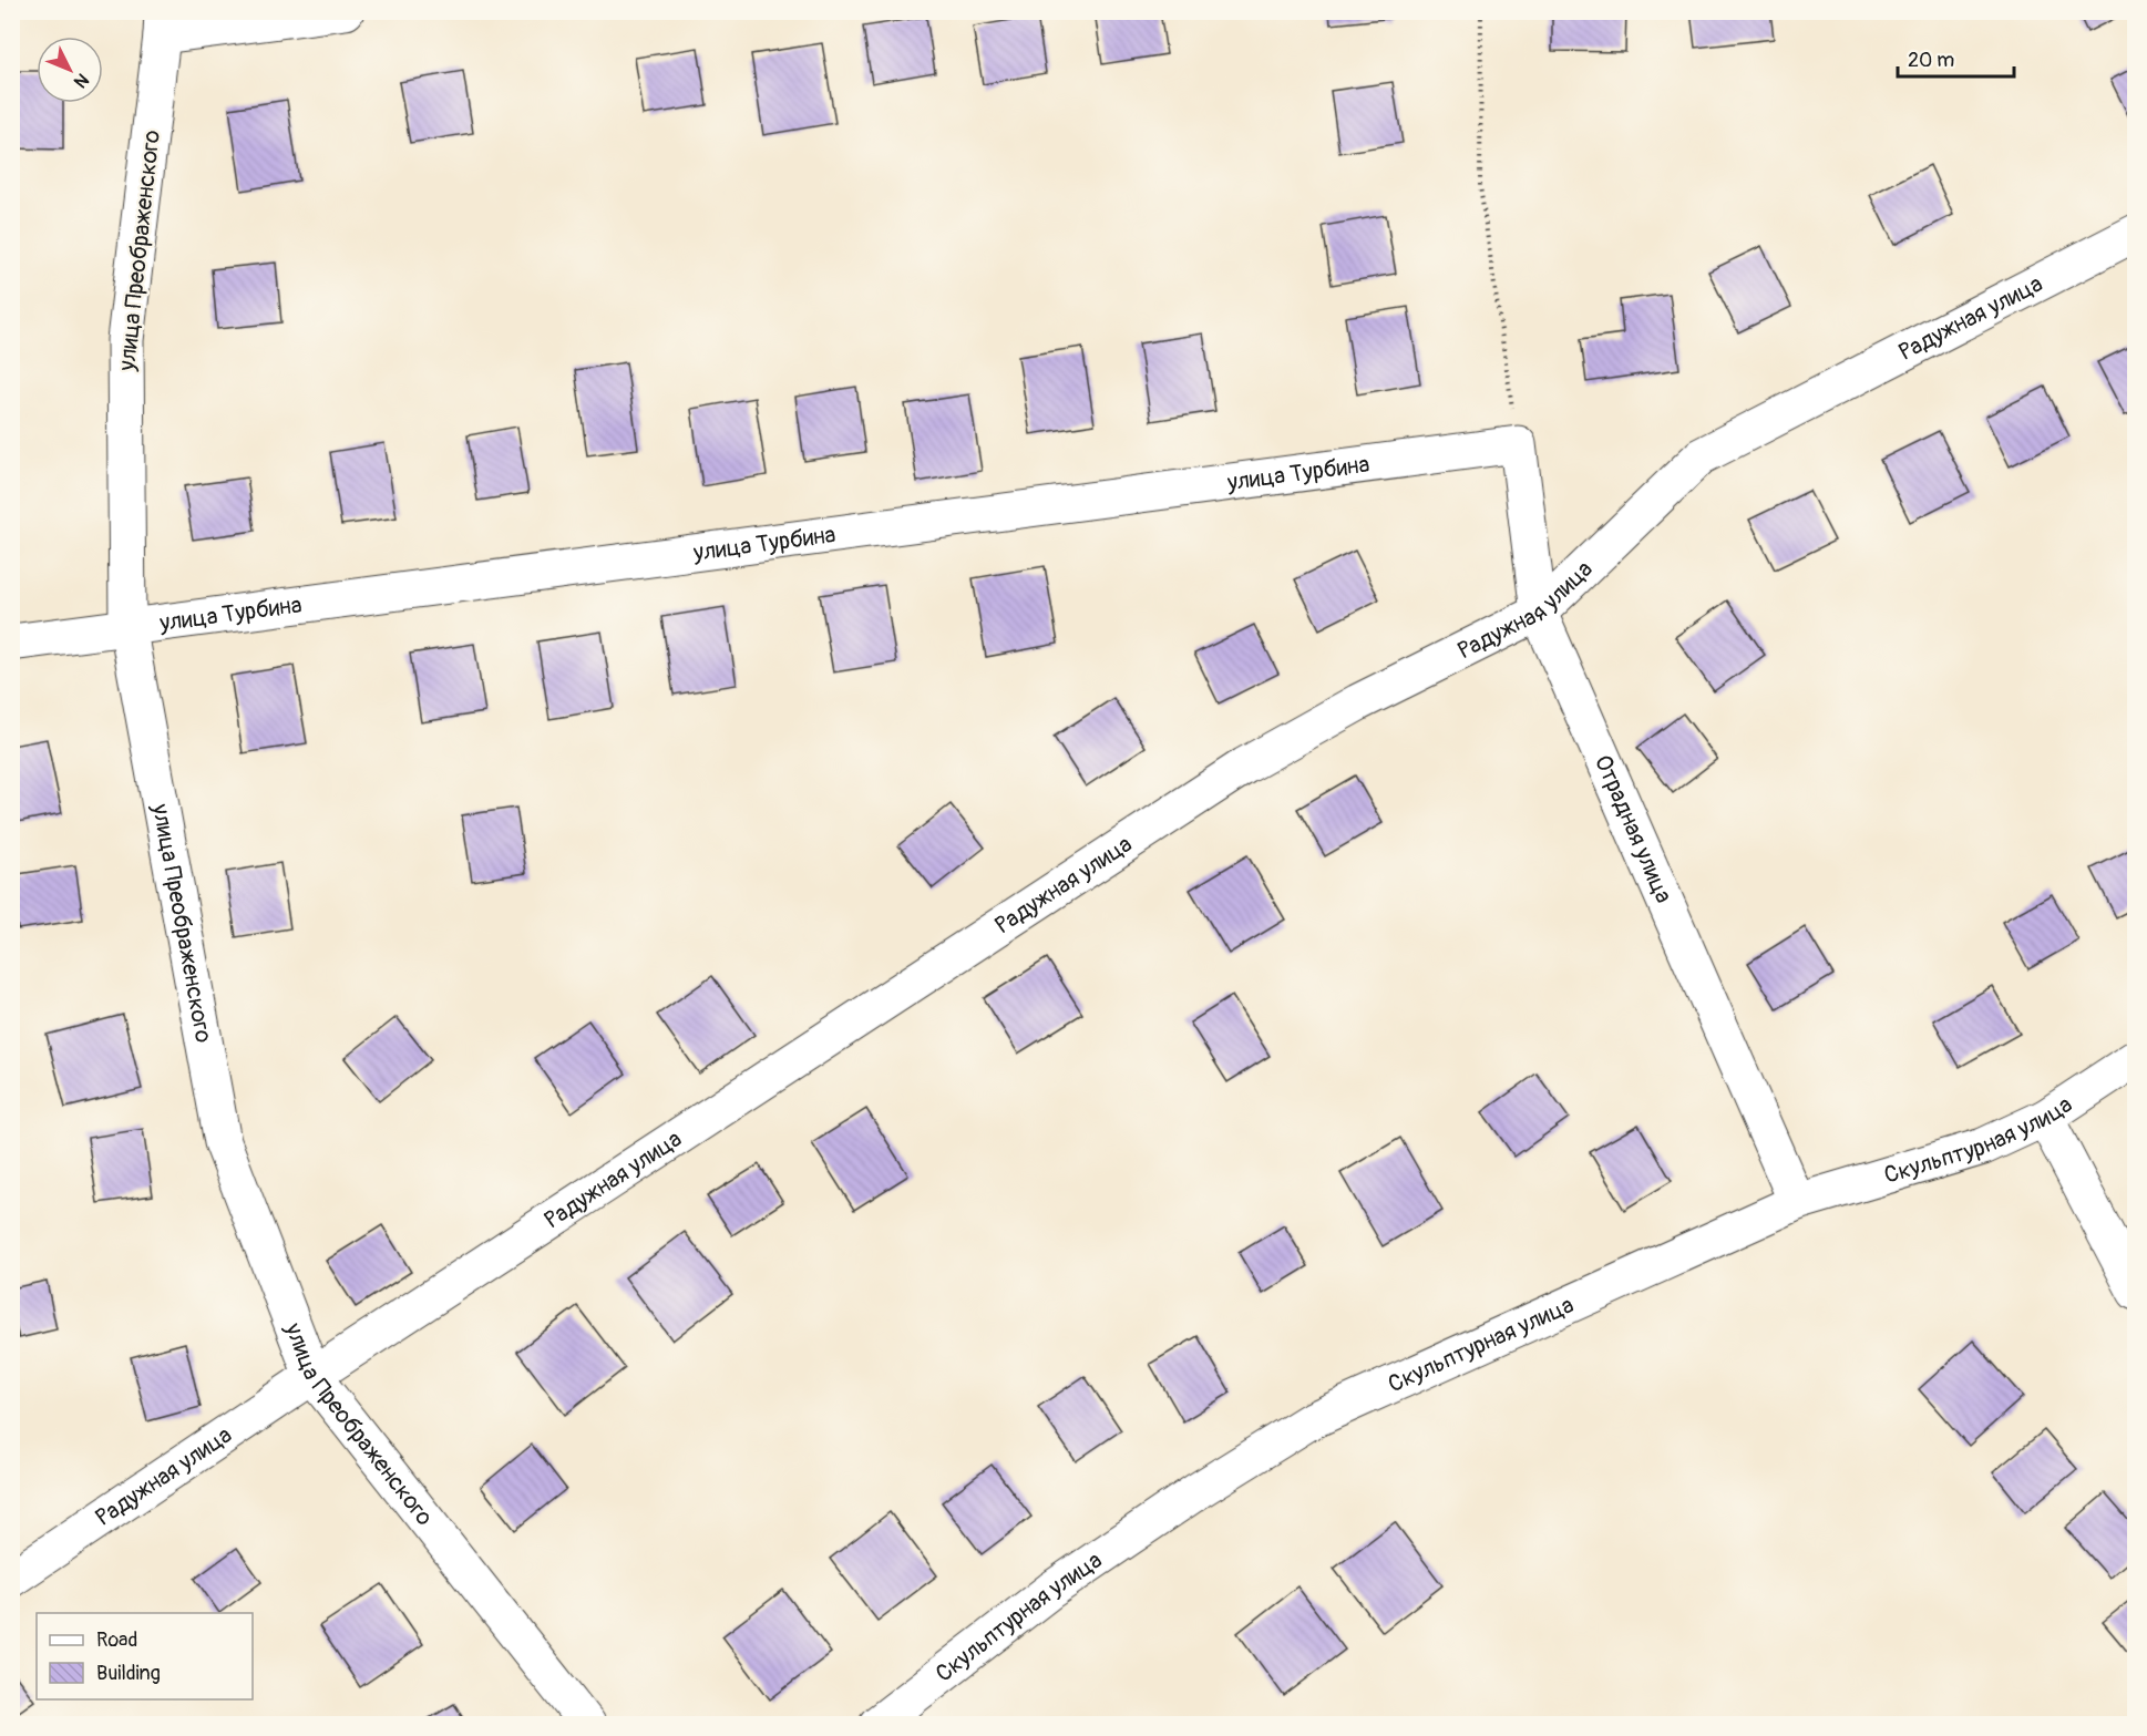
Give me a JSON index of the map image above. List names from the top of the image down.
{
  "streets": {
    "street": [
      "улица Преображенского",
      "Радужная улица",
      "улица Турбина",
      "Отрадная улица",
      "Скульптурная улица"
    ]
  },
  "crossings": [
    ["улица Преображенского", "Радужная улица"],
    ["улица Преображенского", "улица Турбина"],
    ["Радужная улица", "Отрадная улица"],
    ["улица Турбина", "Отрадная улица"],
    ["Отрадная улица", "Скульптурная улица"]
  ],
  "legend": ["Road", "Building"],
  "scale_bar": "20 m",
  "north": "bottom right"
}
